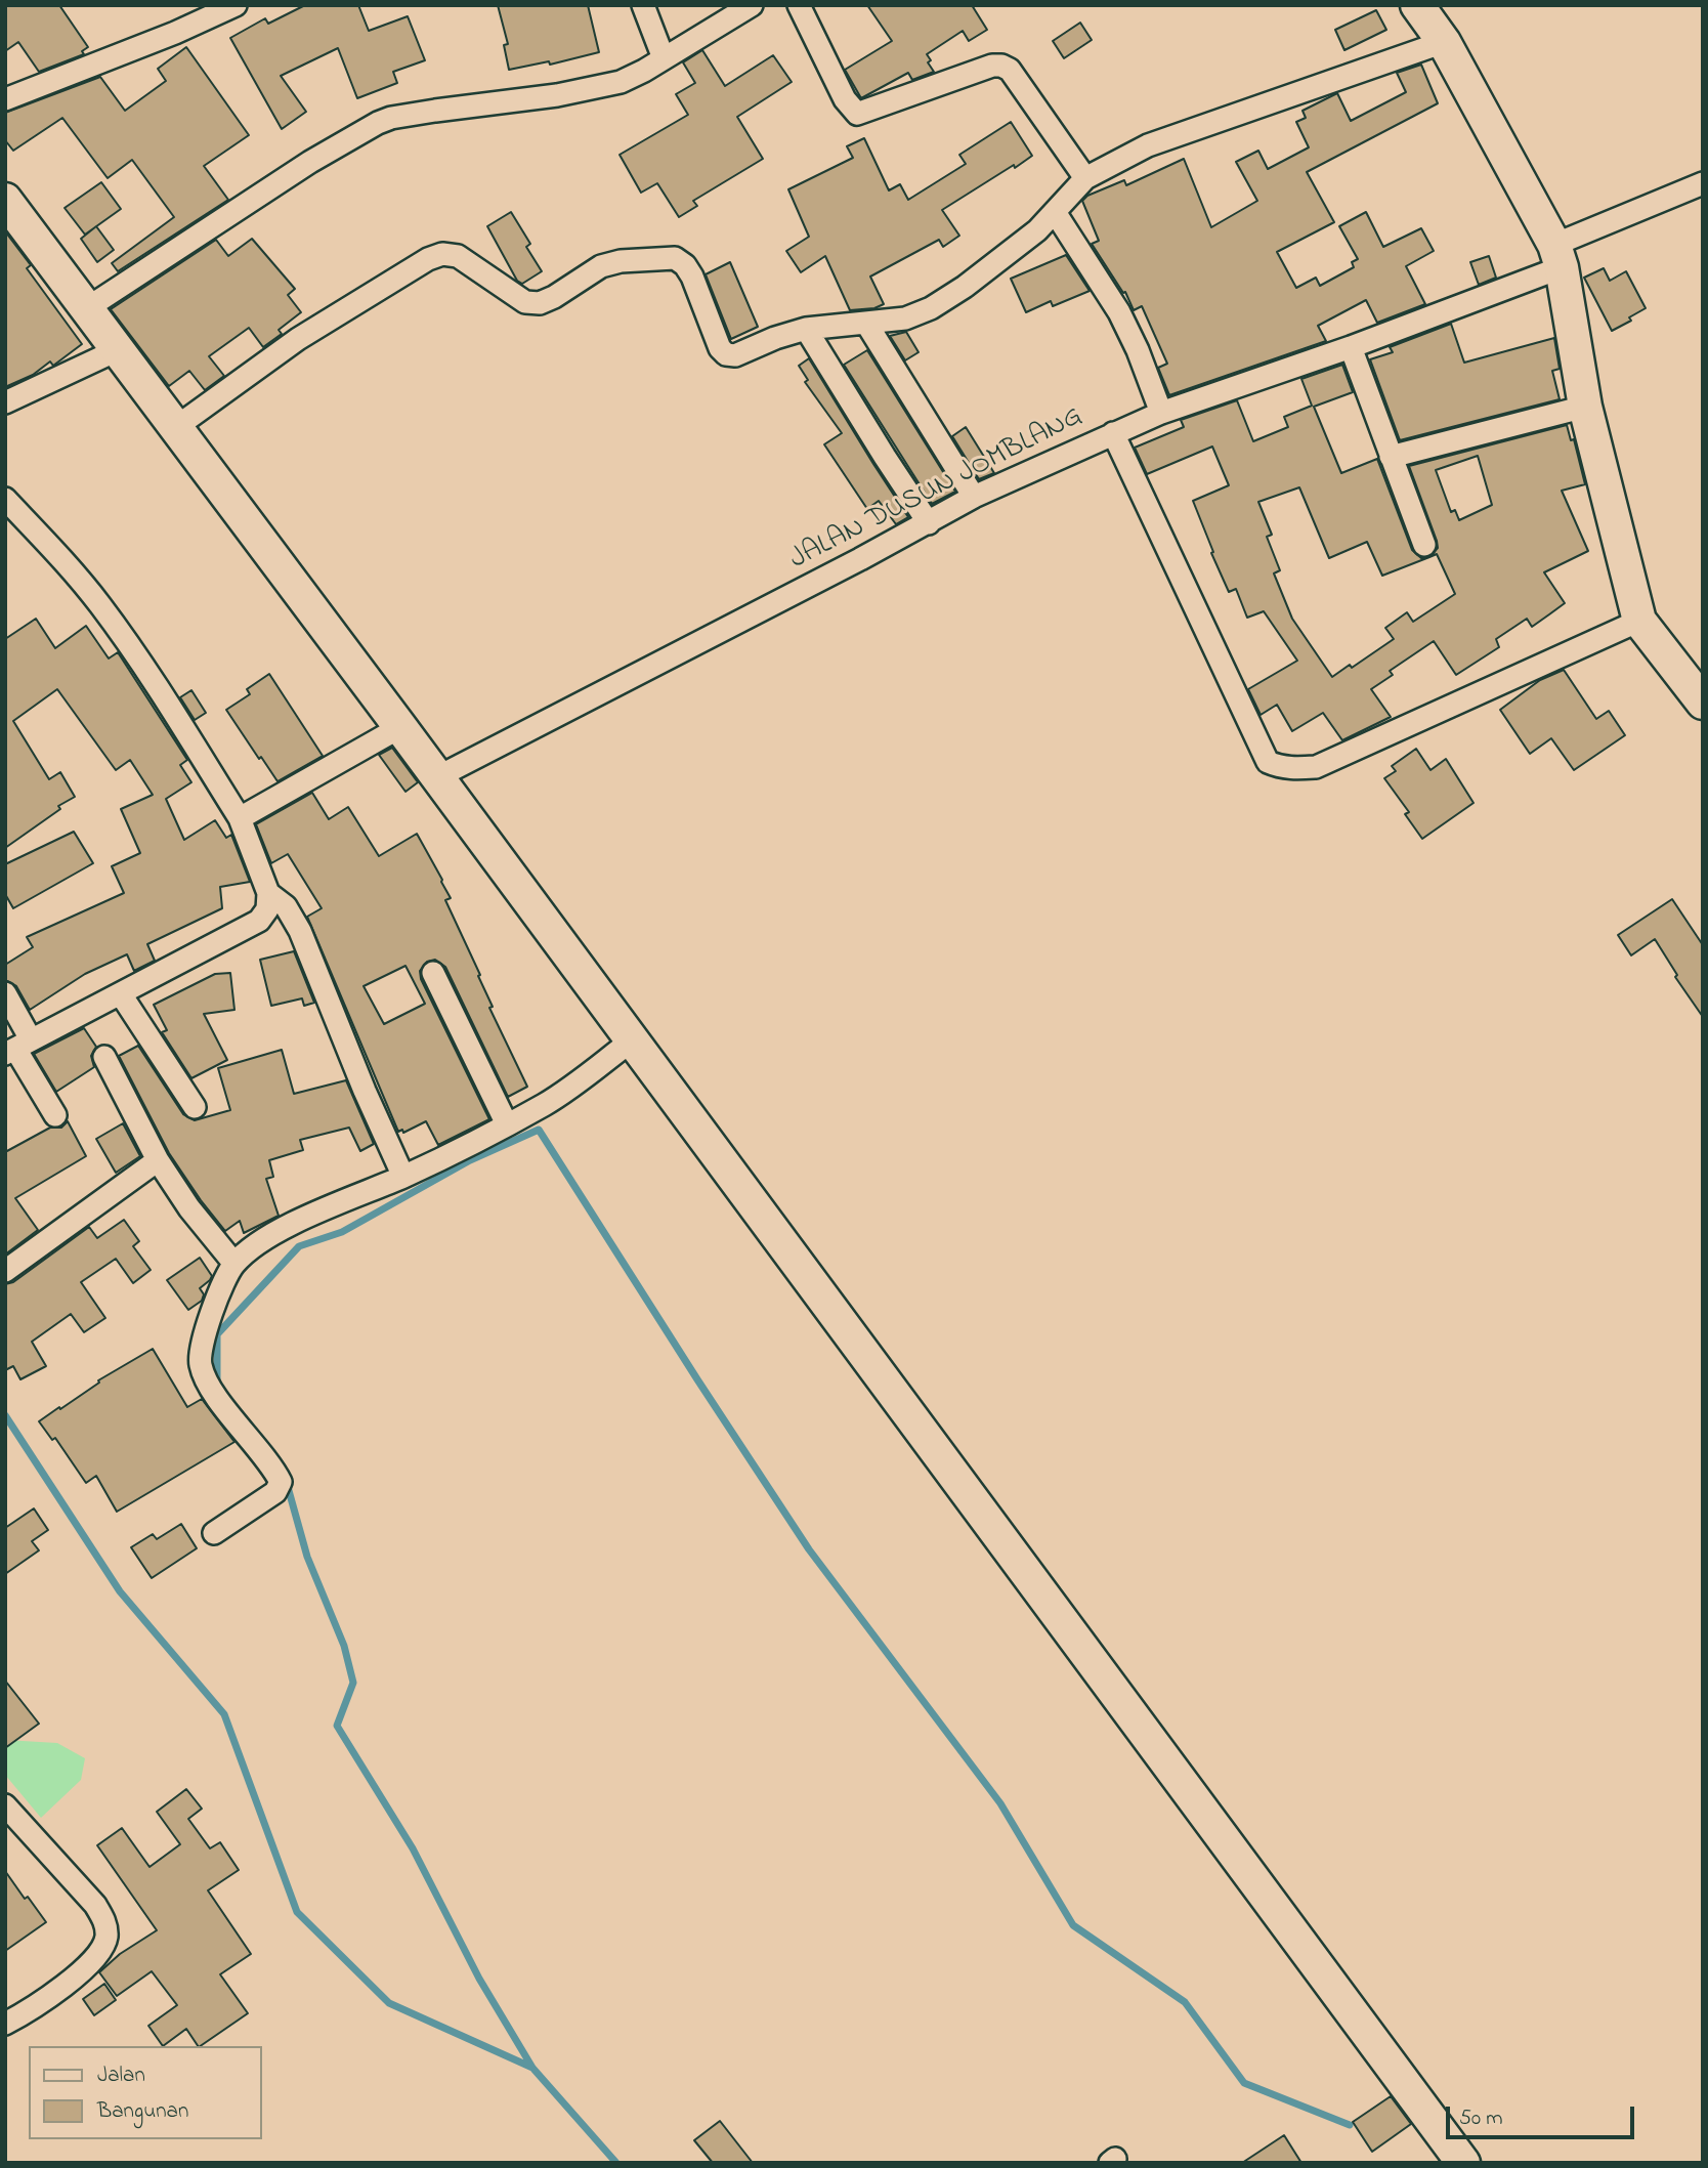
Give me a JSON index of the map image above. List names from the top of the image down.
{
  "streets": {
    "street": ["JALAN DUSUN JOMBLANG"]
  },
  "legend": ["Jalan", "Bangunan"],
  "scale_bar": "50 m"
}
